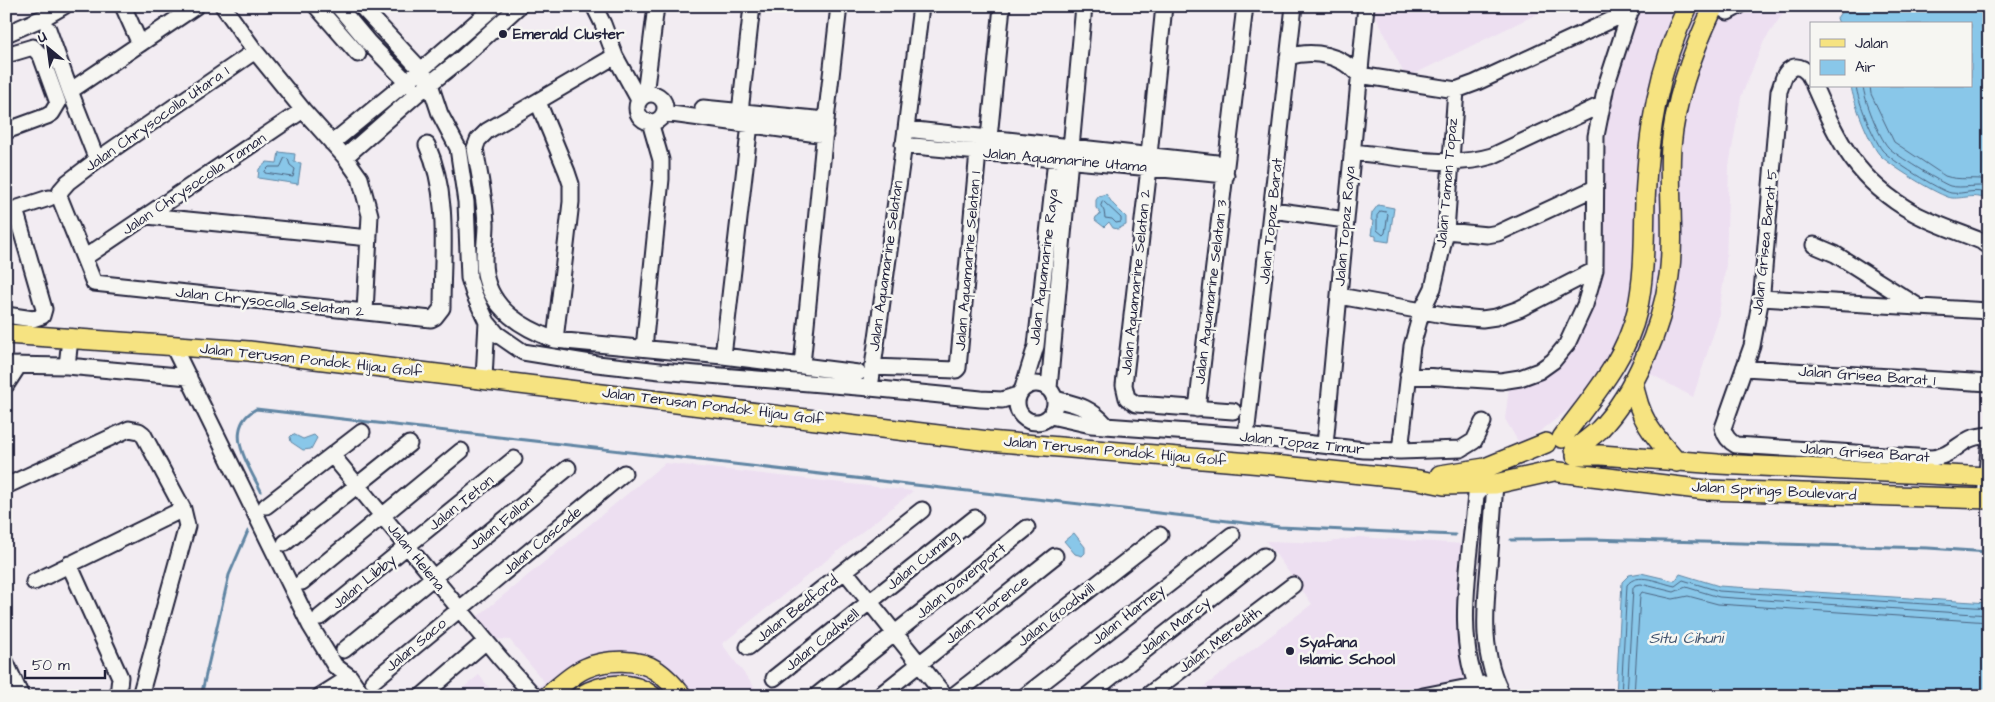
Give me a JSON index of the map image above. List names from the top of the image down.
{
  "streets": {
    "main road": ["Jalan Terusan Pondok Hijau Golf", "Jalan Springs Boulevard"],
    "street": [
      "Jalan Chrysocolla Utara 1",
      "Jalan Aquamarine Utama",
      "Jalan Taman Topaz",
      "Jalan Chrysocolla Taman",
      "Jalan Topaz Barat",
      "Jalan Topaz Raya",
      "Jalan Grisea Barat 5",
      "Jalan Aquamarine Selatan 1",
      "Jalan Aquamarine Selatan",
      "Jalan Aquamarine Raya",
      "Jalan Aquamarine Selatan 2",
      "Jalan Aquamarine Selatan 3",
      "Jalan Chrysocolla Selatan 2",
      "Jalan Grisea Barat 1",
      "Jalan Topaz Timur",
      "Jalan Grisea Barat",
      "Jalan Teton",
      "Jalan Fallon",
      "Jalan Cascade",
      "Jalan Helena",
      "Jalan Cuming",
      "Jalan Davenport",
      "Jalan Libby",
      "Jalan Bedford",
      "Jalan Florence",
      "Jalan Goodwill",
      "Jalan Harney",
      "Jalan Marcy",
      "Jalan Cadwell",
      "Jalan Meredith",
      "Jalan Saco"
    ]
  },
  "crossings": [
    ["Jalan Aquamarine Utama", "Jalan Aquamarine Selatan 1"],
    ["Jalan Aquamarine Utama", "Jalan Aquamarine Selatan"],
    ["Jalan Aquamarine Utama", "Jalan Aquamarine Raya"],
    ["Jalan Aquamarine Utama", "Jalan Aquamarine Selatan 2"],
    ["Jalan Aquamarine Utama", "Jalan Aquamarine Selatan 3"],
    ["Jalan Taman Topaz", "Jalan Topaz Timur"],
    ["Jalan Chrysocolla Taman", "Jalan Chrysocolla Selatan 2"],
    ["Jalan Topaz Barat", "Jalan Topaz Timur"],
    ["Jalan Topaz Raya", "Jalan Topaz Timur"],
    ["Jalan Grisea Barat 5", "Jalan Grisea Barat 1"],
    ["Jalan Grisea Barat 5", "Jalan Grisea Barat"],
    ["Jalan Aquamarine Selatan 1", "Jalan Aquamarine Selatan"],
    ["Jalan Aquamarine Raya", "Jalan Topaz Timur"],
    ["Jalan Aquamarine Selatan 2", "Jalan Aquamarine Selatan 3"],
    ["Jalan Terusan Pondok Hijau Golf", "Jalan Springs Boulevard"],
    ["Jalan Teton", "Jalan Helena"],
    ["Jalan Teton", "Jalan Libby"],
    ["Jalan Fallon", "Jalan Helena"],
    ["Jalan Cascade", "Jalan Helena"],
    ["Jalan Cascade", "Jalan Saco"],
    ["Jalan Helena", "Jalan Libby"],
    ["Jalan Helena", "Jalan Saco"],
    ["Jalan Cuming", "Jalan Cadwell"]
  ],
  "water": ["Situ Cihuni"],
  "places": ["Emerald Cluster", "Syafana Islamic School"],
  "legend": ["Jalan", "Air"],
  "scale_bar": "50 m",
  "north": "top left"
}
